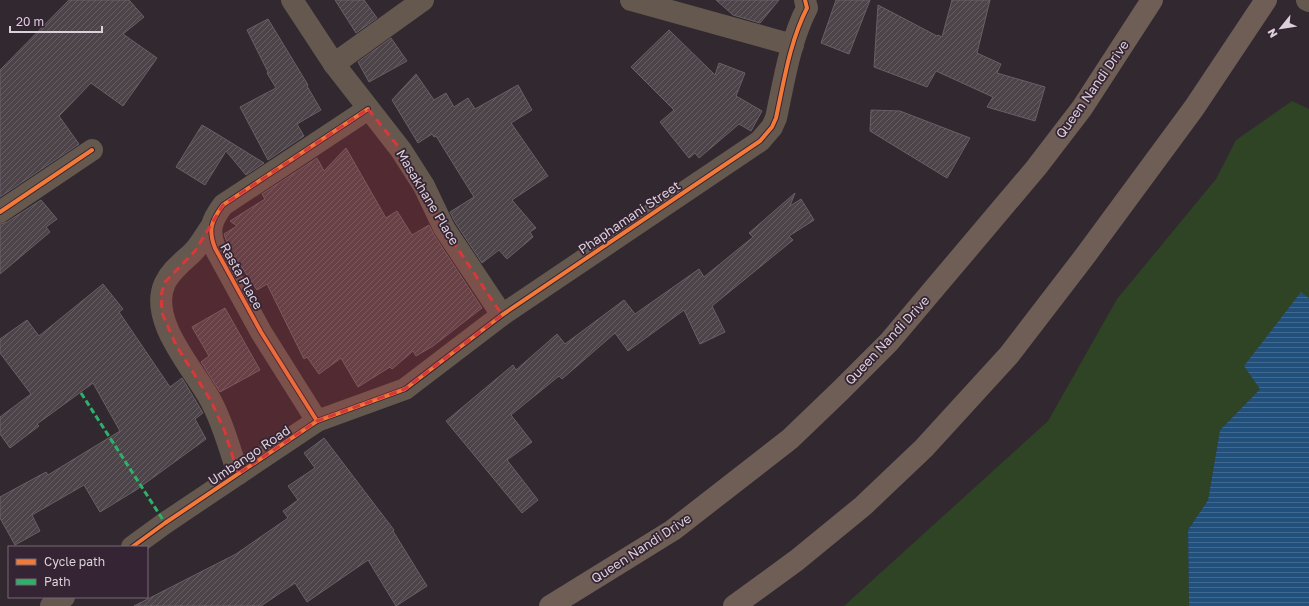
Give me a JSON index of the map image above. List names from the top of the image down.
{
  "streets": {
    "main road": ["Queen Nandi Drive"],
    "street": [
      "Masakhane Place",
      "Phaphamani Street",
      "Rasta Place",
      "Umbango Road"
    ]
  },
  "crossings": [
    ["Masakhane Place", "Phaphamani Street"],
    ["Phaphamani Street", "Umbango Road"],
    ["Rasta Place", "Umbango Road"]
  ],
  "legend": ["Cycle path", "Path"],
  "scale_bar": "20 m",
  "north": "bottom left"
}
